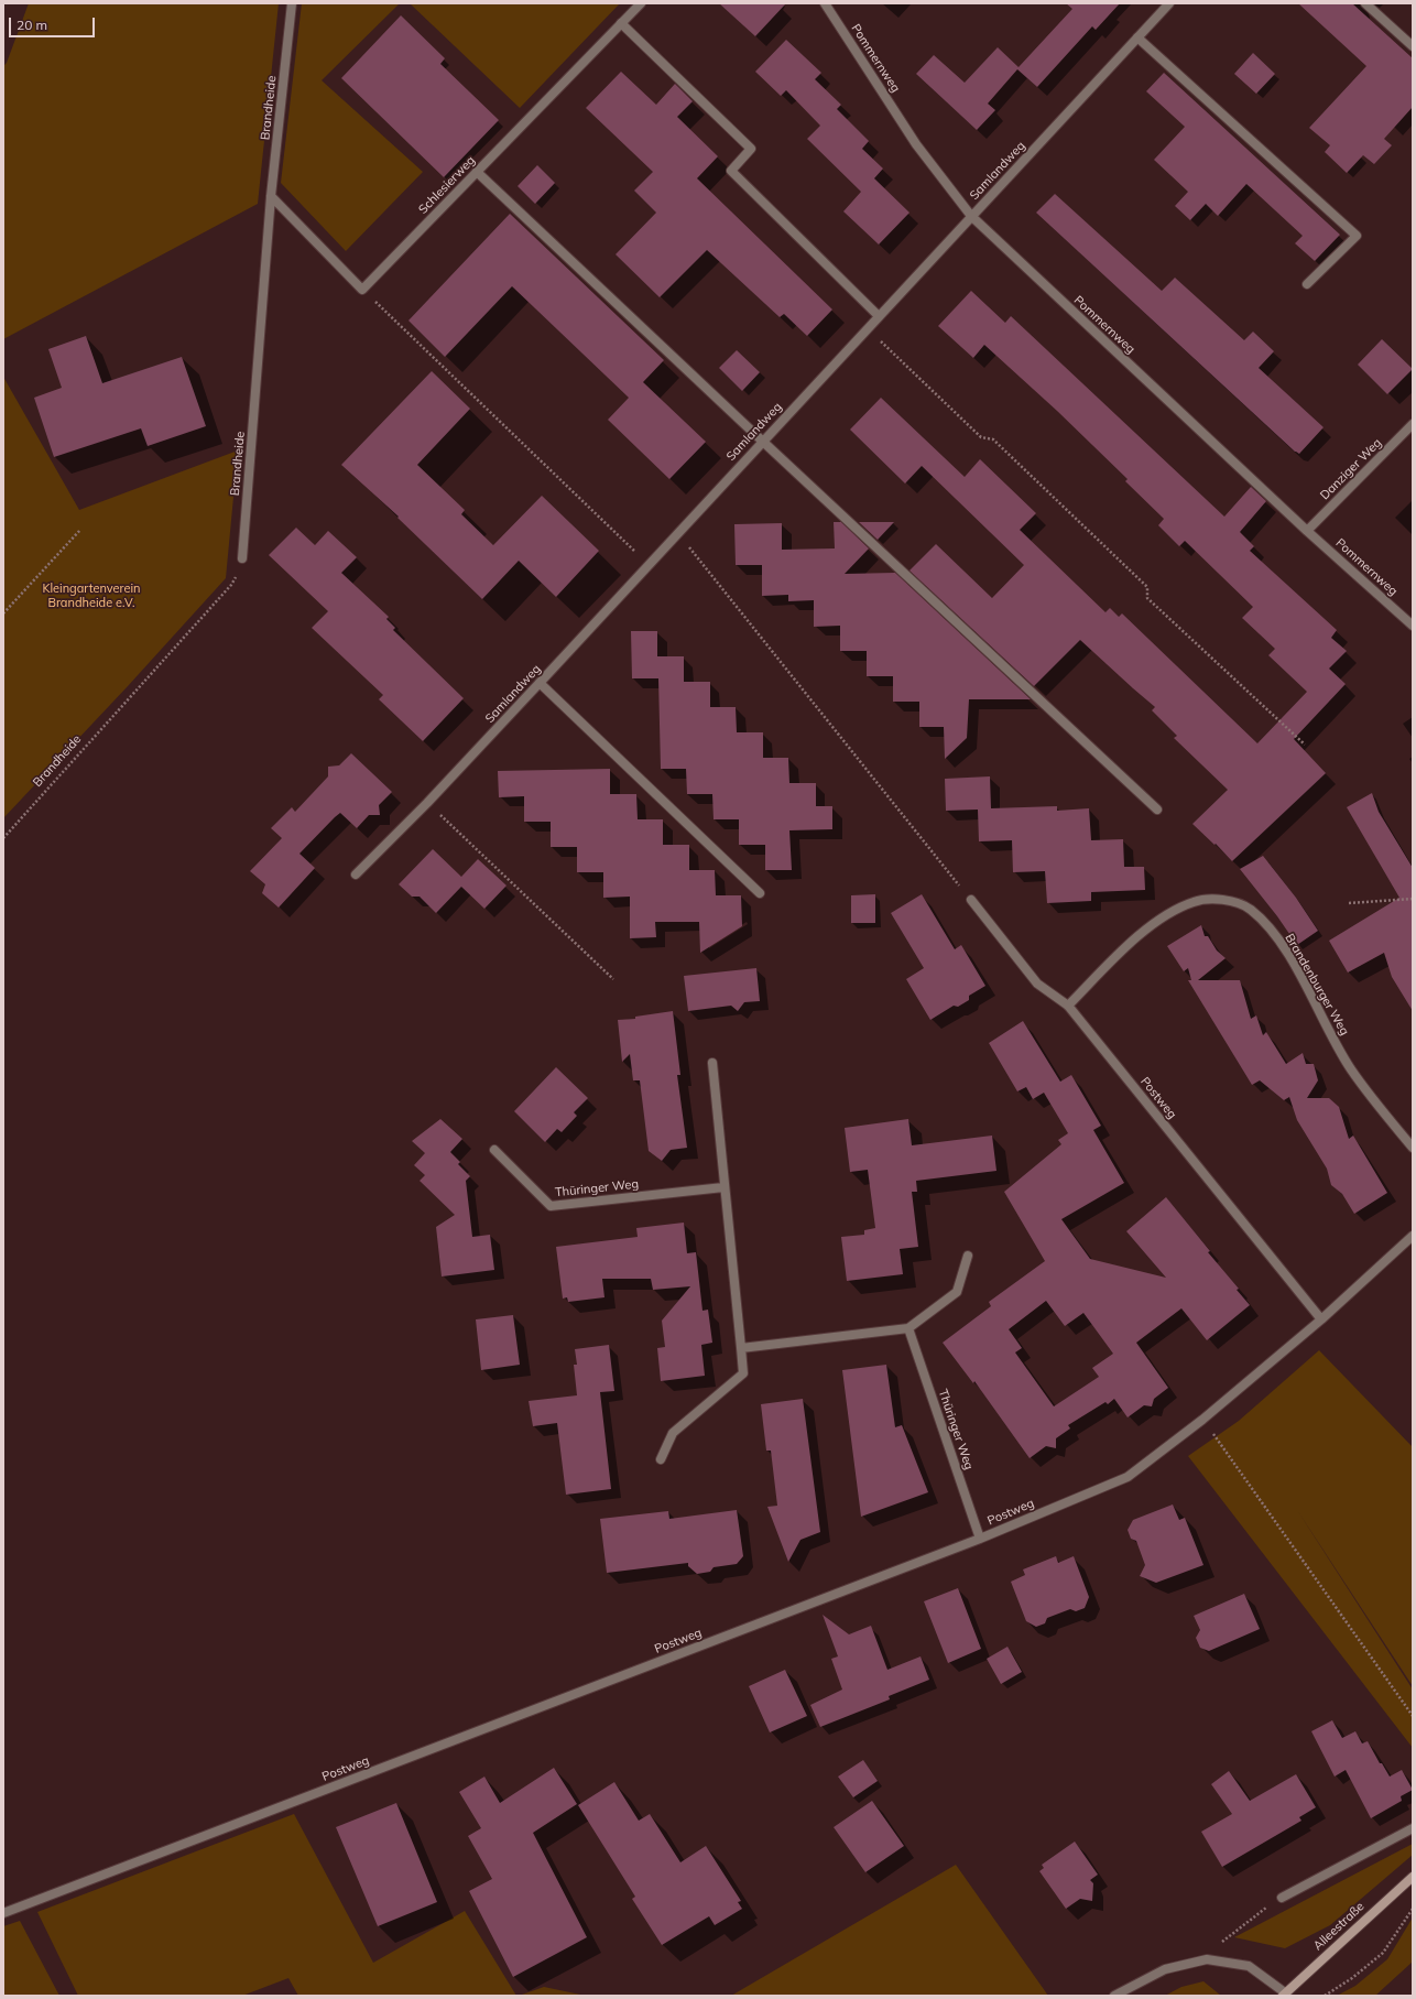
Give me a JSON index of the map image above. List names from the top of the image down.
{
  "streets": {
    "street": [
      "Pommernweg",
      "Brandheide",
      "Samlandweg",
      "Schlesierweg",
      "Danziger Weg",
      "Brandenburger Weg",
      "Postweg",
      "Thüringer Weg",
      "Alleestraße"
    ]
  },
  "crossings": [
    ["Pommernweg", "Samlandweg"],
    ["Pommernweg", "Danziger Weg"],
    ["Brandenburger Weg", "Postweg"],
    ["Postweg", "Thüringer Weg"]
  ],
  "parks": ["Kleingartenverein Brandheide e.V."],
  "scale_bar": "20 m"
}
